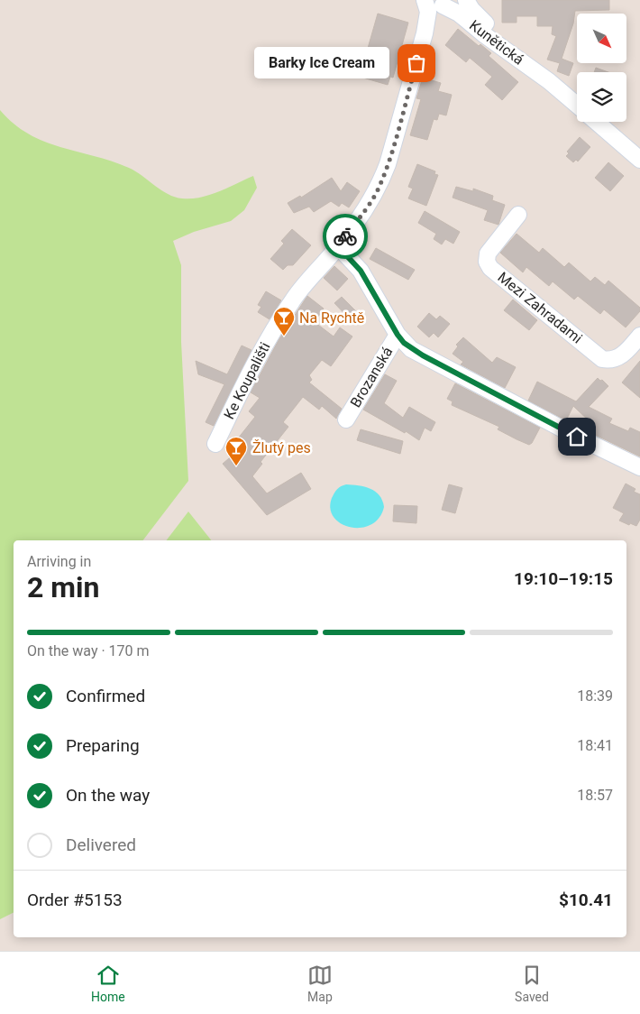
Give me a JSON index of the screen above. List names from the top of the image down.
{
  "streets": {
    "street": [
      "Kunětická",
      "Mezi Zahradami",
      "Brozanská",
      "Ke Koupališti"
    ]
  },
  "crossings": [
    ["Kunětická", "Ke Koupališti"],
    ["Brozanská", "Ke Koupališti"]
  ],
  "places": {
    "other": ["Barky Ice Cream"],
    "bar": ["Na Rychtě", "Žlutý pes"]
  },
  "north": "bottom right",
  "page": {
    "bubble": "Barky Ice Cream",
    "heading": ["2 min", "Arriving in", "19:10–19:15"],
    "panel": ["Order #5153", "$10.41"],
    "bar": "On the way · 170 m",
    "list": [
      ["Confirmed", "18:39"],
      ["Preparing", "18:41"],
      ["On the way", "18:57"],
      "Delivered"
    ],
    "tabs": ["Home", "Map", "Saved"]
  }
}
